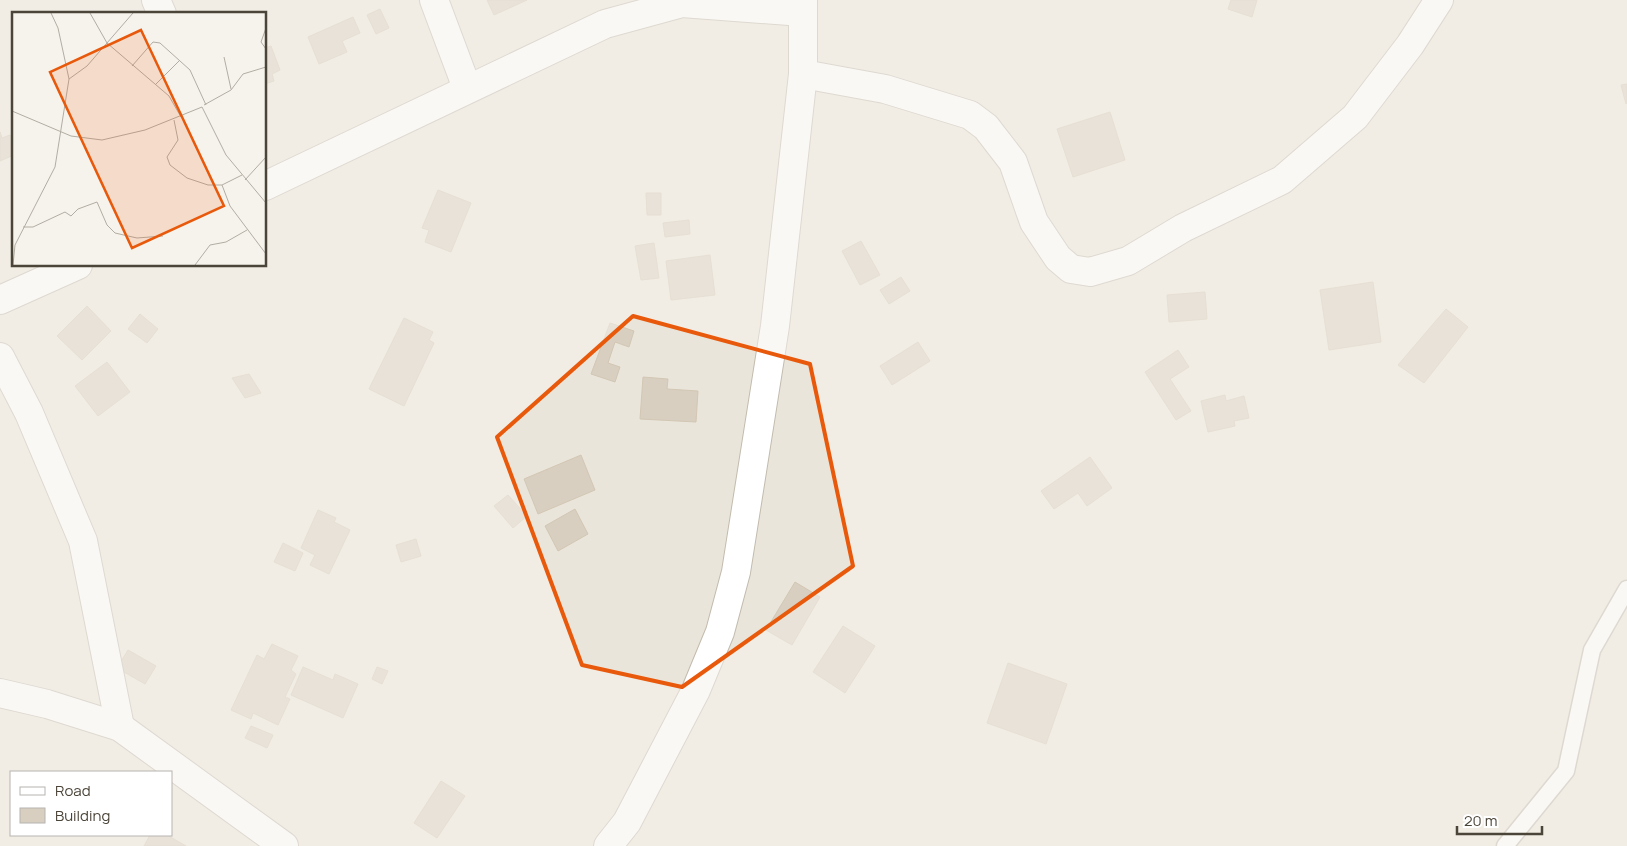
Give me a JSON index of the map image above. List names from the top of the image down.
{
  "legend": ["Road", "Building"],
  "scale_bar": "20 m"
}
